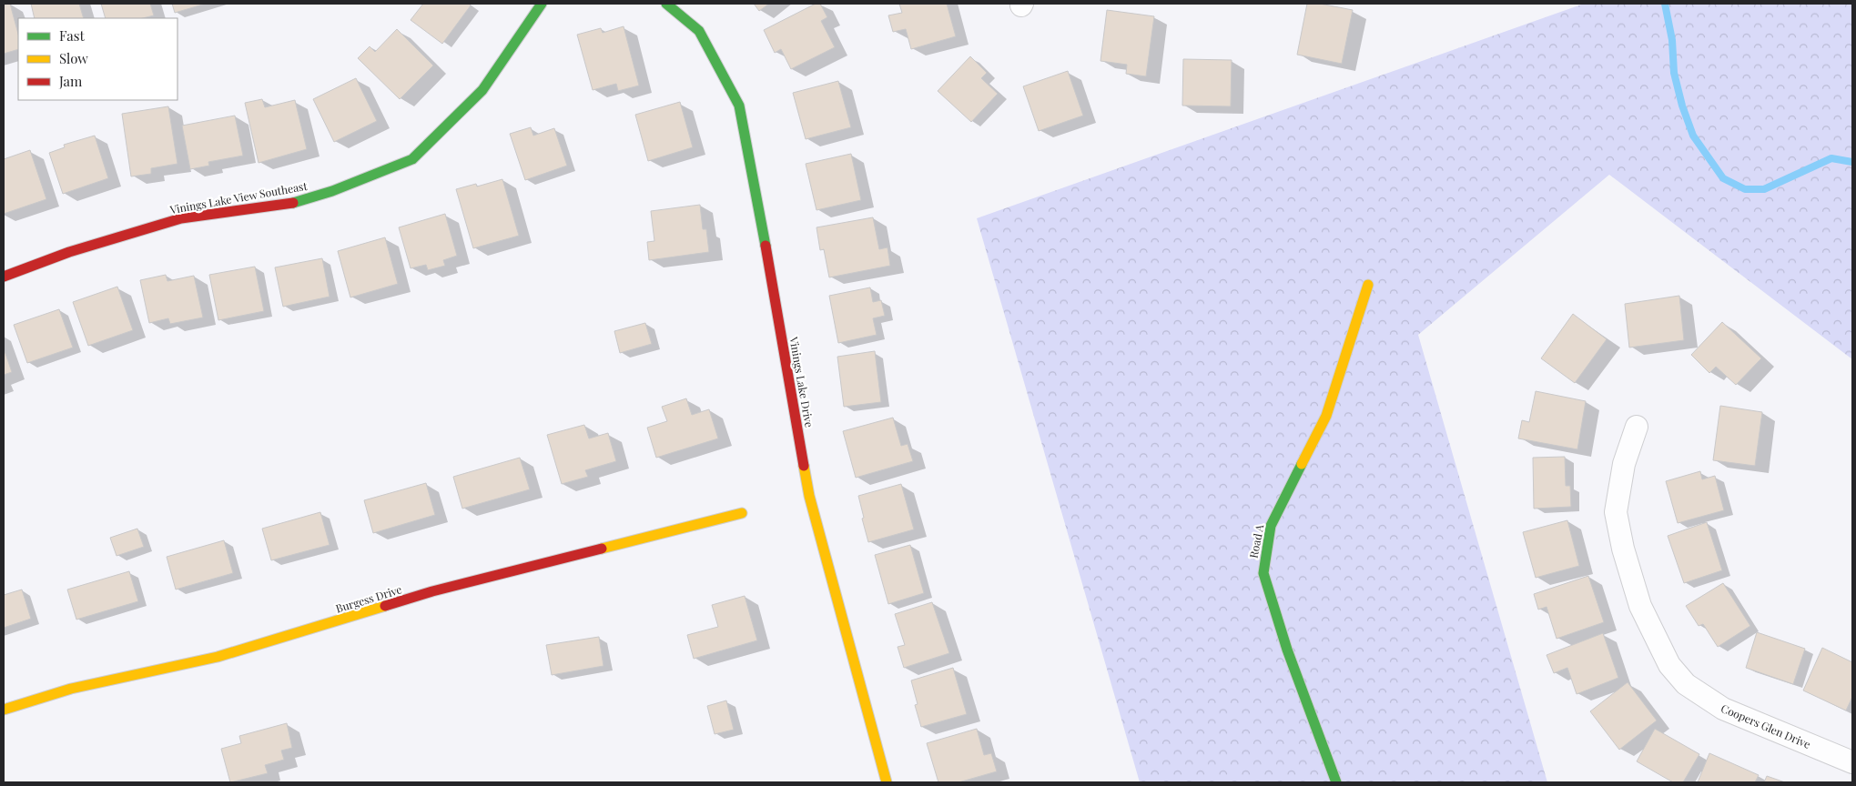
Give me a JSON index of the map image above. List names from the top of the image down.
{
  "streets": {
    "street": [
      "Vinings Lake View Southeast",
      "Vinings Lake Drive",
      "Road A",
      "Burgess Drive",
      "Coopers Glen Drive"
    ]
  },
  "legend": ["Fast", "Slow", "Jam"]
}
